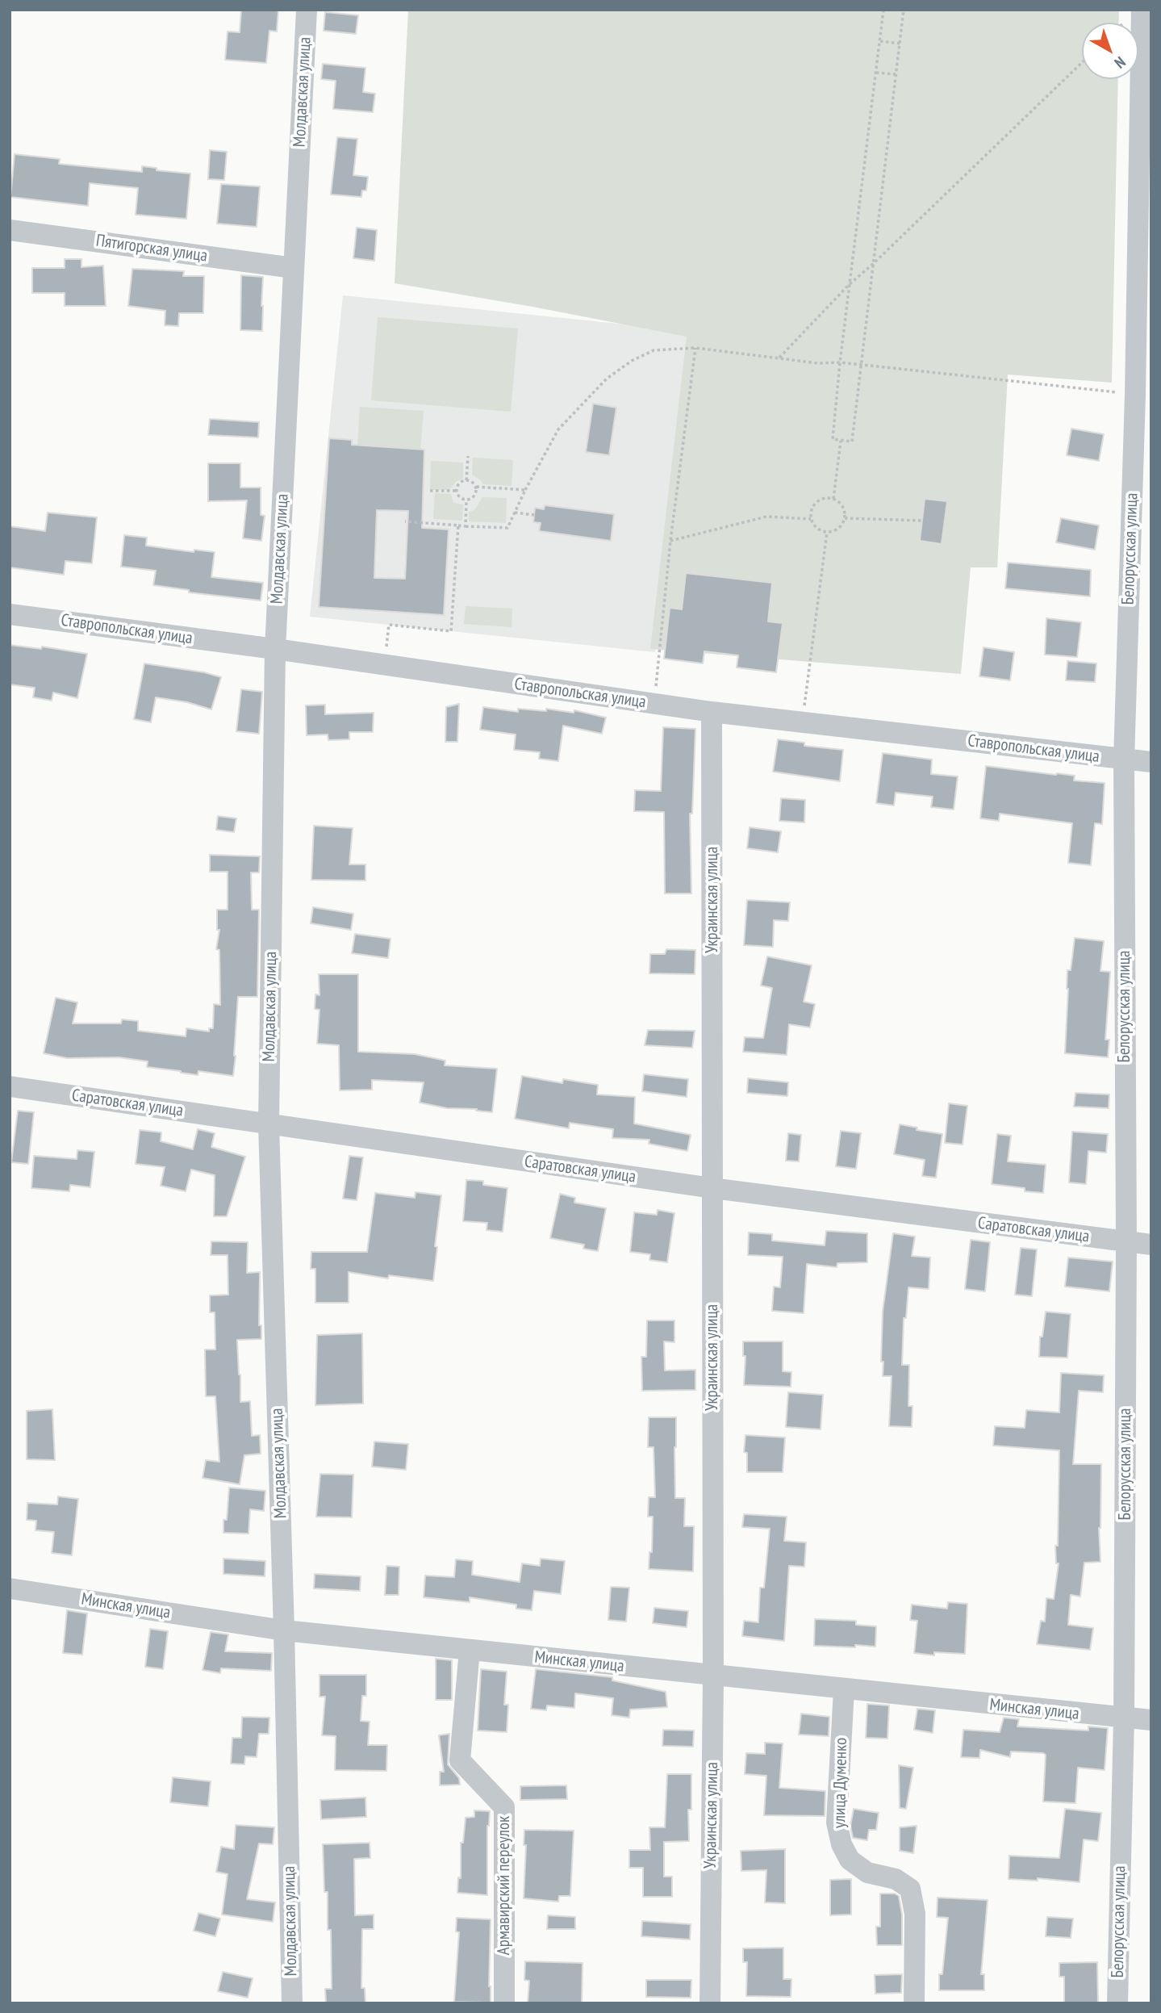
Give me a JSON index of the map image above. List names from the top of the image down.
{
  "streets": {
    "street": [
      "Молдавская улица",
      "Пятигорская улица",
      "Белорусская улица",
      "Ставропольская улица",
      "Украинская улица",
      "Саратовская улица",
      "Минская улица",
      "улица Думенко",
      "Армавирский переулок"
    ]
  },
  "crossings": [
    ["Молдавская улица", "Пятигорская улица"],
    ["Молдавская улица", "Ставропольская улица"],
    ["Молдавская улица", "Саратовская улица"],
    ["Молдавская улица", "Минская улица"],
    ["Белорусская улица", "Ставропольская улица"],
    ["Белорусская улица", "Саратовская улица"],
    ["Белорусская улица", "Минская улица"],
    ["Ставропольская улица", "Украинская улица"],
    ["Украинская улица", "Саратовская улица"],
    ["Украинская улица", "Минская улица"],
    ["Минская улица", "улица Думенко"],
    ["Минская улица", "Армавирский переулок"]
  ],
  "north": "bottom right"
}
